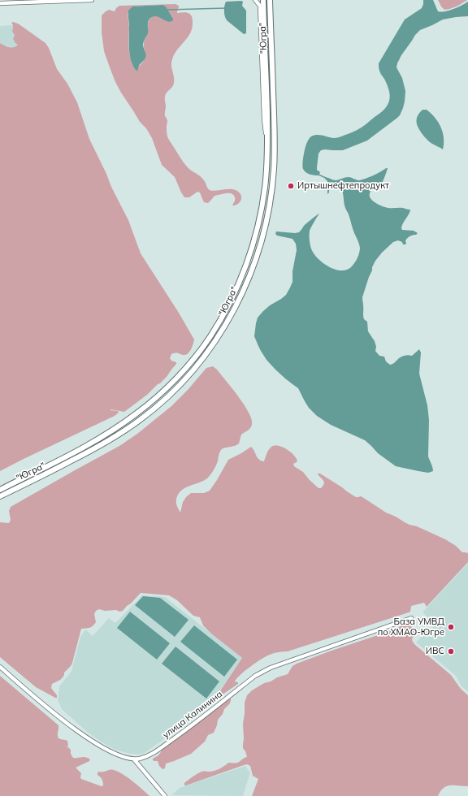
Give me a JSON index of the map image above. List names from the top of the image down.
{
  "streets": {
    "highway": ["\"Югра\""],
    "street": ["улица Калинина"]
  },
  "places": ["Иртышнефтепродукт", "База УМВД по ХМАО-Югре", "ИВС"]
}
